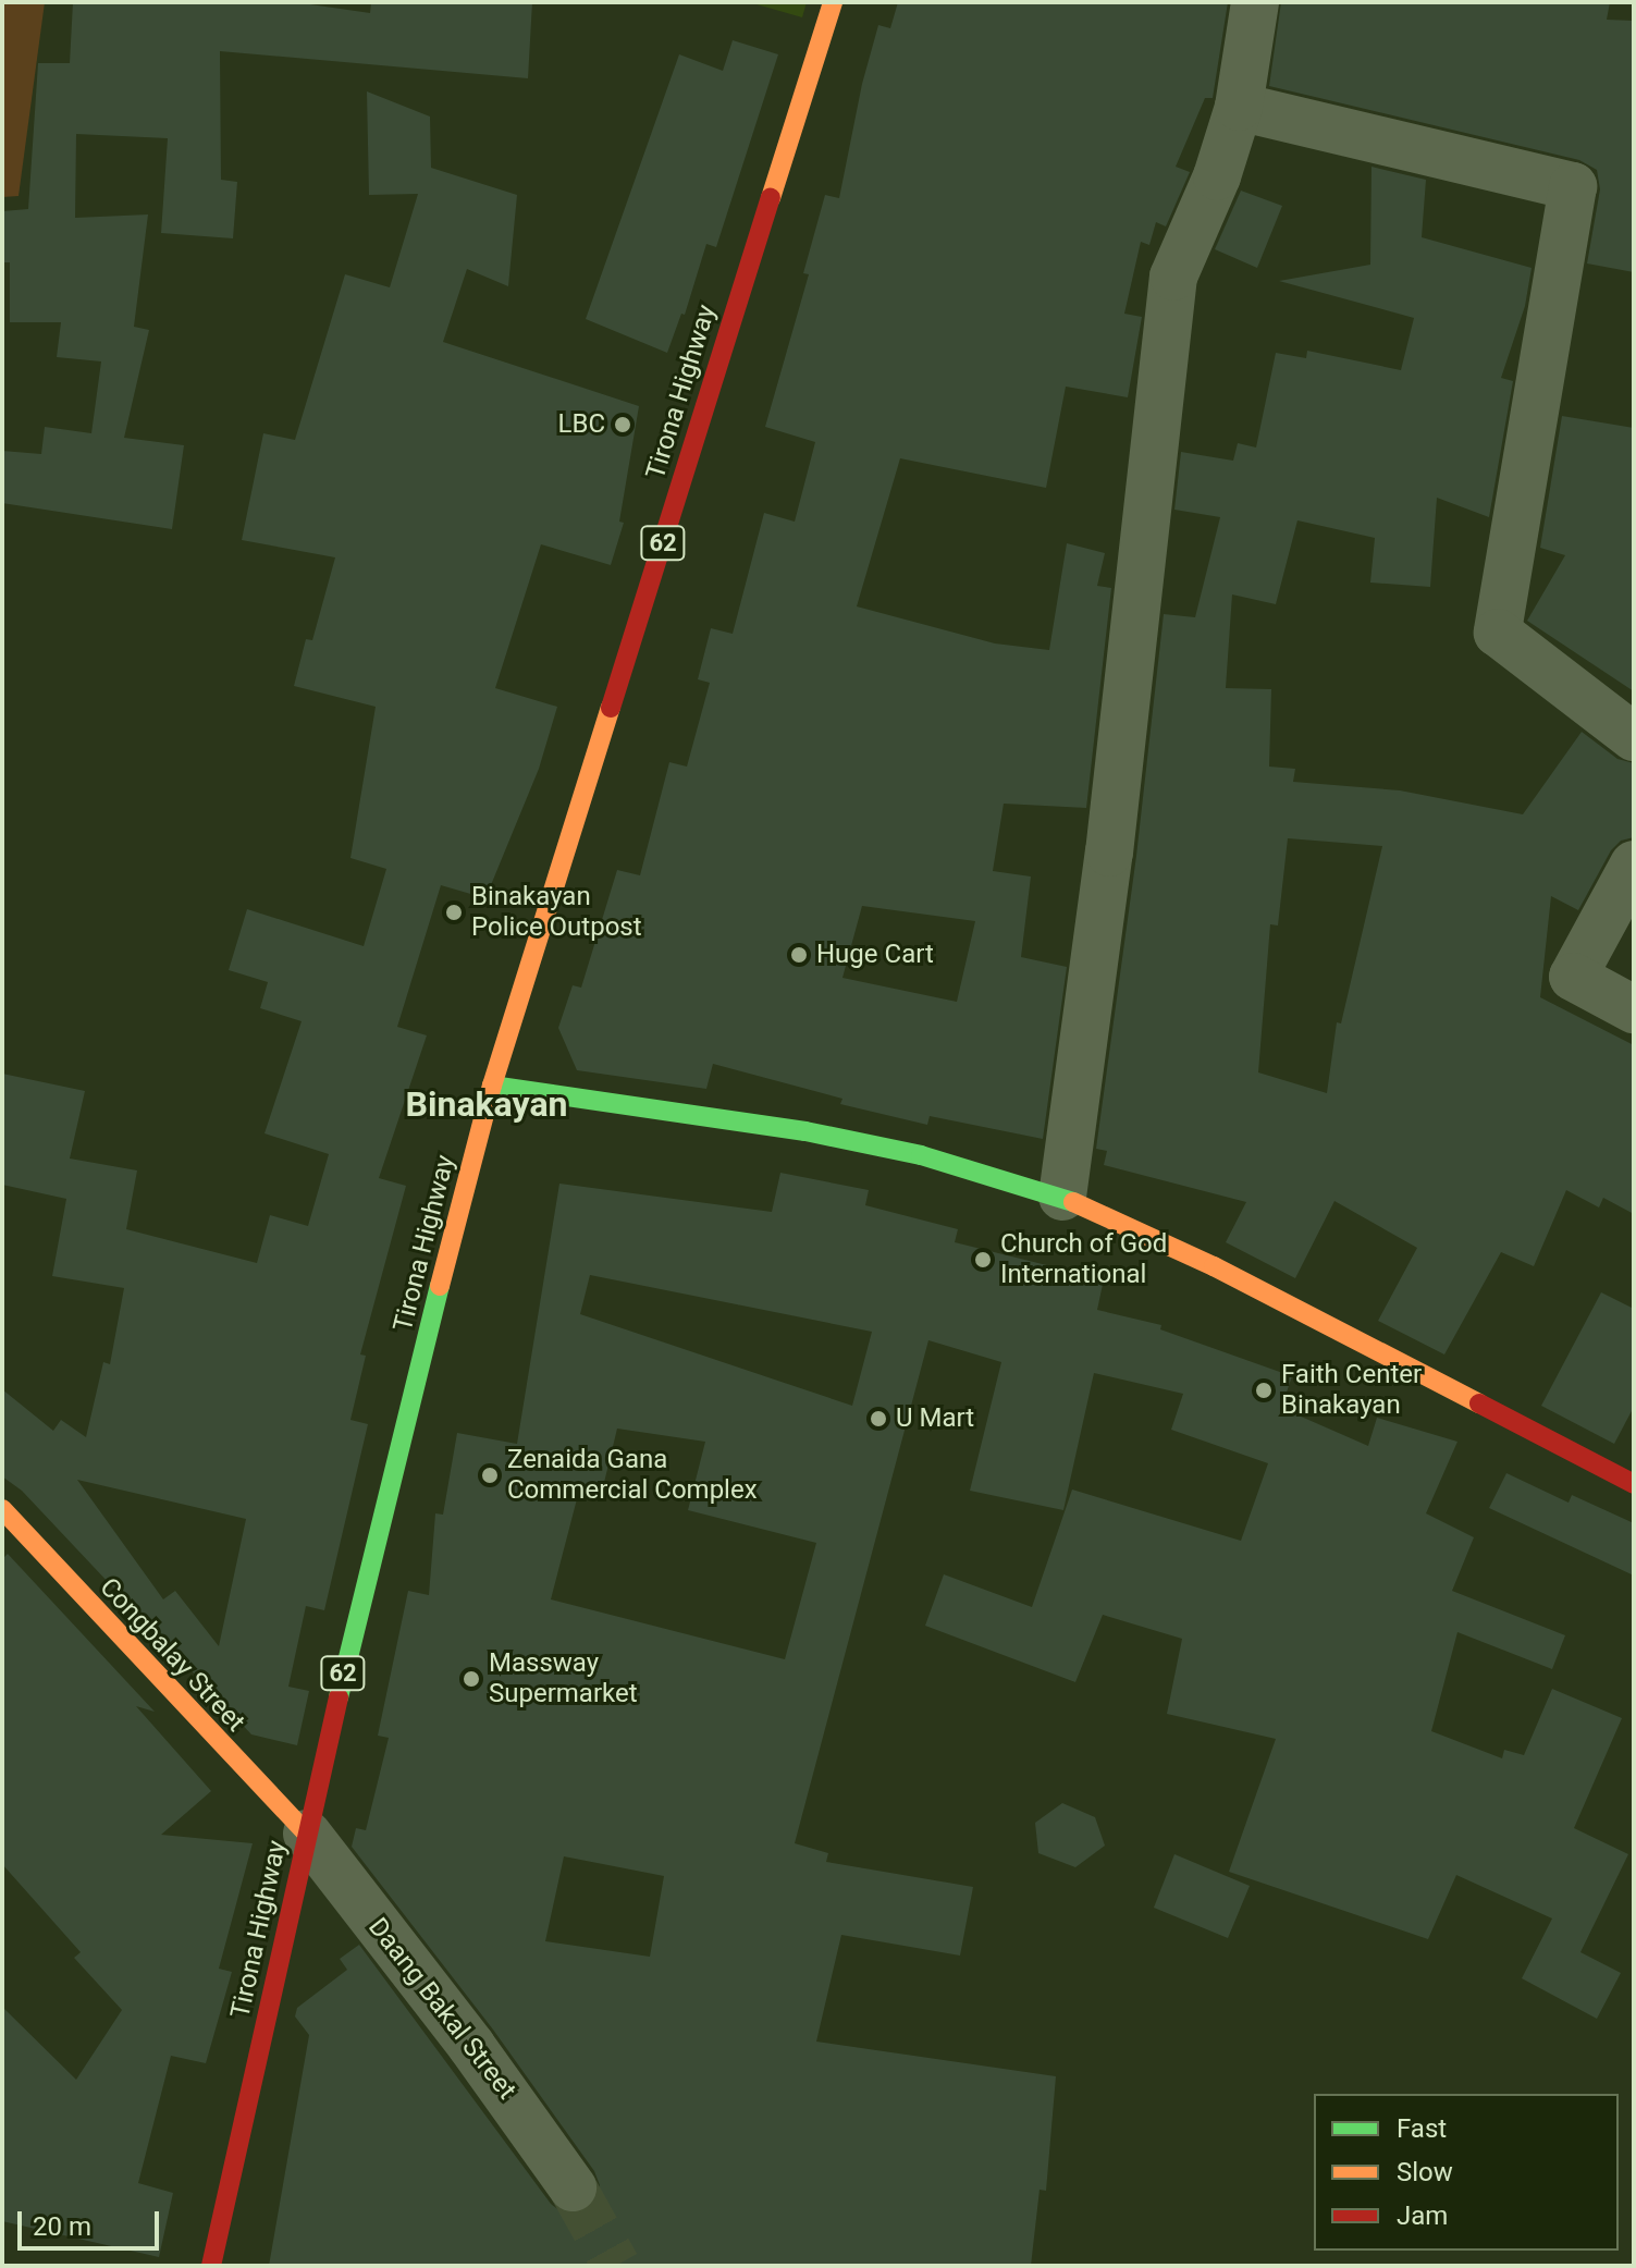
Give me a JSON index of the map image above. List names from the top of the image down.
{
  "streets": {
    "main road": ["Tirona Highway", "62", "Congbalay Street"],
    "street": ["Daang Bakal Street"]
  },
  "crossings": [
    ["Tirona Highway", "Congbalay Street"],
    ["Tirona Highway", "Daang Bakal Street"],
    ["Congbalay Street", "Daang Bakal Street"]
  ],
  "districts": ["Binakayan"],
  "places": [
    "LBC",
    "Binakayan Police Outpost",
    "Huge Cart",
    "Church of God International",
    "Faith Center Binakayan",
    "U Mart",
    "Zenaida Gana Commercial Complex",
    "Massway Supermarket"
  ],
  "legend": ["Fast", "Slow", "Jam"],
  "scale_bar": "20 m"
}
